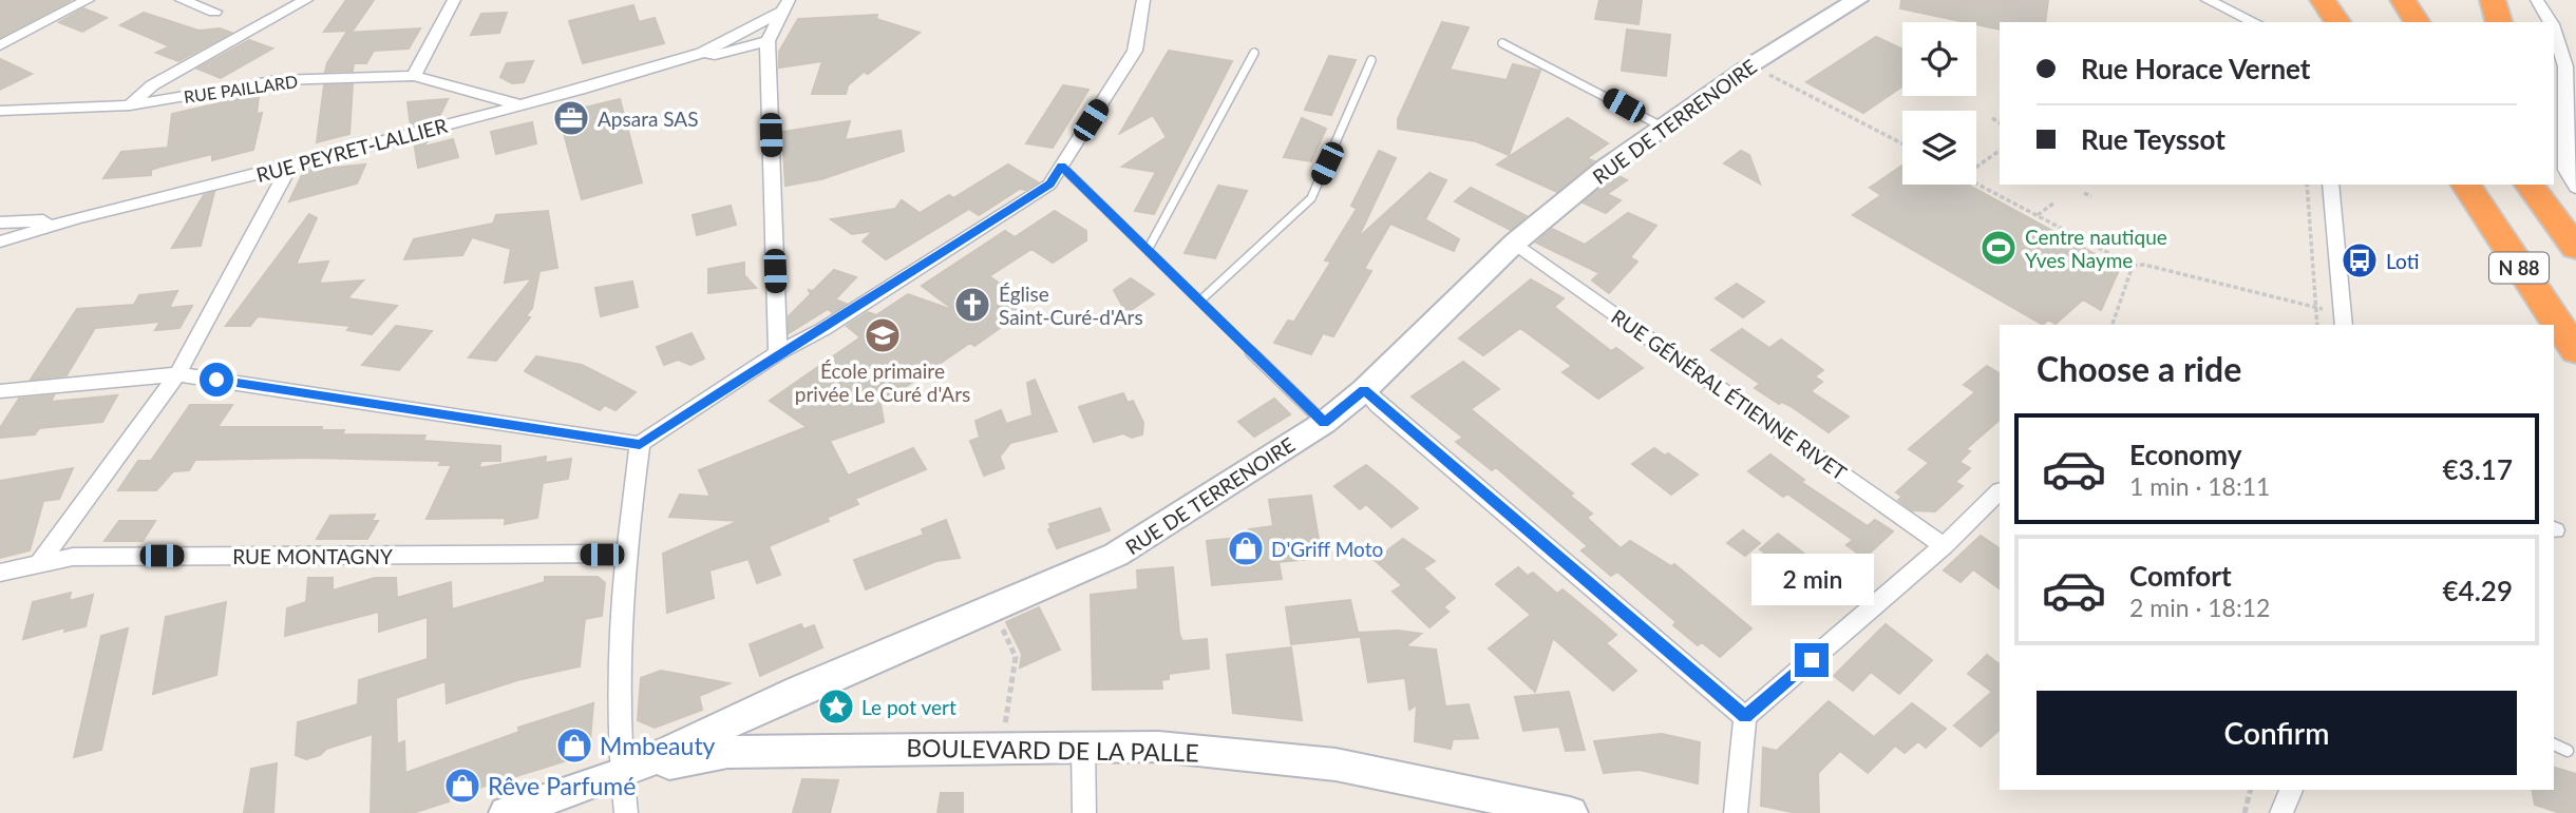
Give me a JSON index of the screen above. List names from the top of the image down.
{
  "streets": {
    "highway": ["N 88"],
    "street": [
      "RUE PAILLARD",
      "RUE DE TERRENOIRE",
      "RUE PEYRET-LALLIER",
      "RUE GÉNÉRAL ÉTIENNE RIVET",
      "RUE MONTAGNY",
      "BOULEVARD DE LA PALLE"
    ]
  },
  "crossings": [
    ["RUE PAILLARD", "RUE PEYRET-LALLIER"],
    ["RUE DE TERRENOIRE", "RUE GÉNÉRAL ÉTIENNE RIVET"],
    ["RUE DE TERRENOIRE", "BOULEVARD DE LA PALLE"]
  ],
  "places": {
    "office": ["Apsara SAS"],
    "sports": ["Centre nautique Yves Nayme"],
    "bus stop": ["Loti"],
    "church": ["Église Saint-Curé-d'Ars"],
    "school or university": ["École primaire privée Le Curé d'Ars"],
    "shop": ["D'Griff Moto", "Mmbeauty", "Rêve Parfumé"],
    "place": ["Le pot vert"]
  },
  "page": {
    "banner": ["Rue Horace Vernet", "Rue Teyssot"],
    "heading": "Choose a ride",
    "list": [
      {
        "name": "Economy",
        "note": "1 min · 18:11",
        "value": "€3.17"
      },
      {
        "name": "Comfort",
        "note": "2 min · 18:12",
        "value": "€4.29"
      }
    ],
    "bubble": "2 min",
    "buttons": "Confirm"
  }
}
